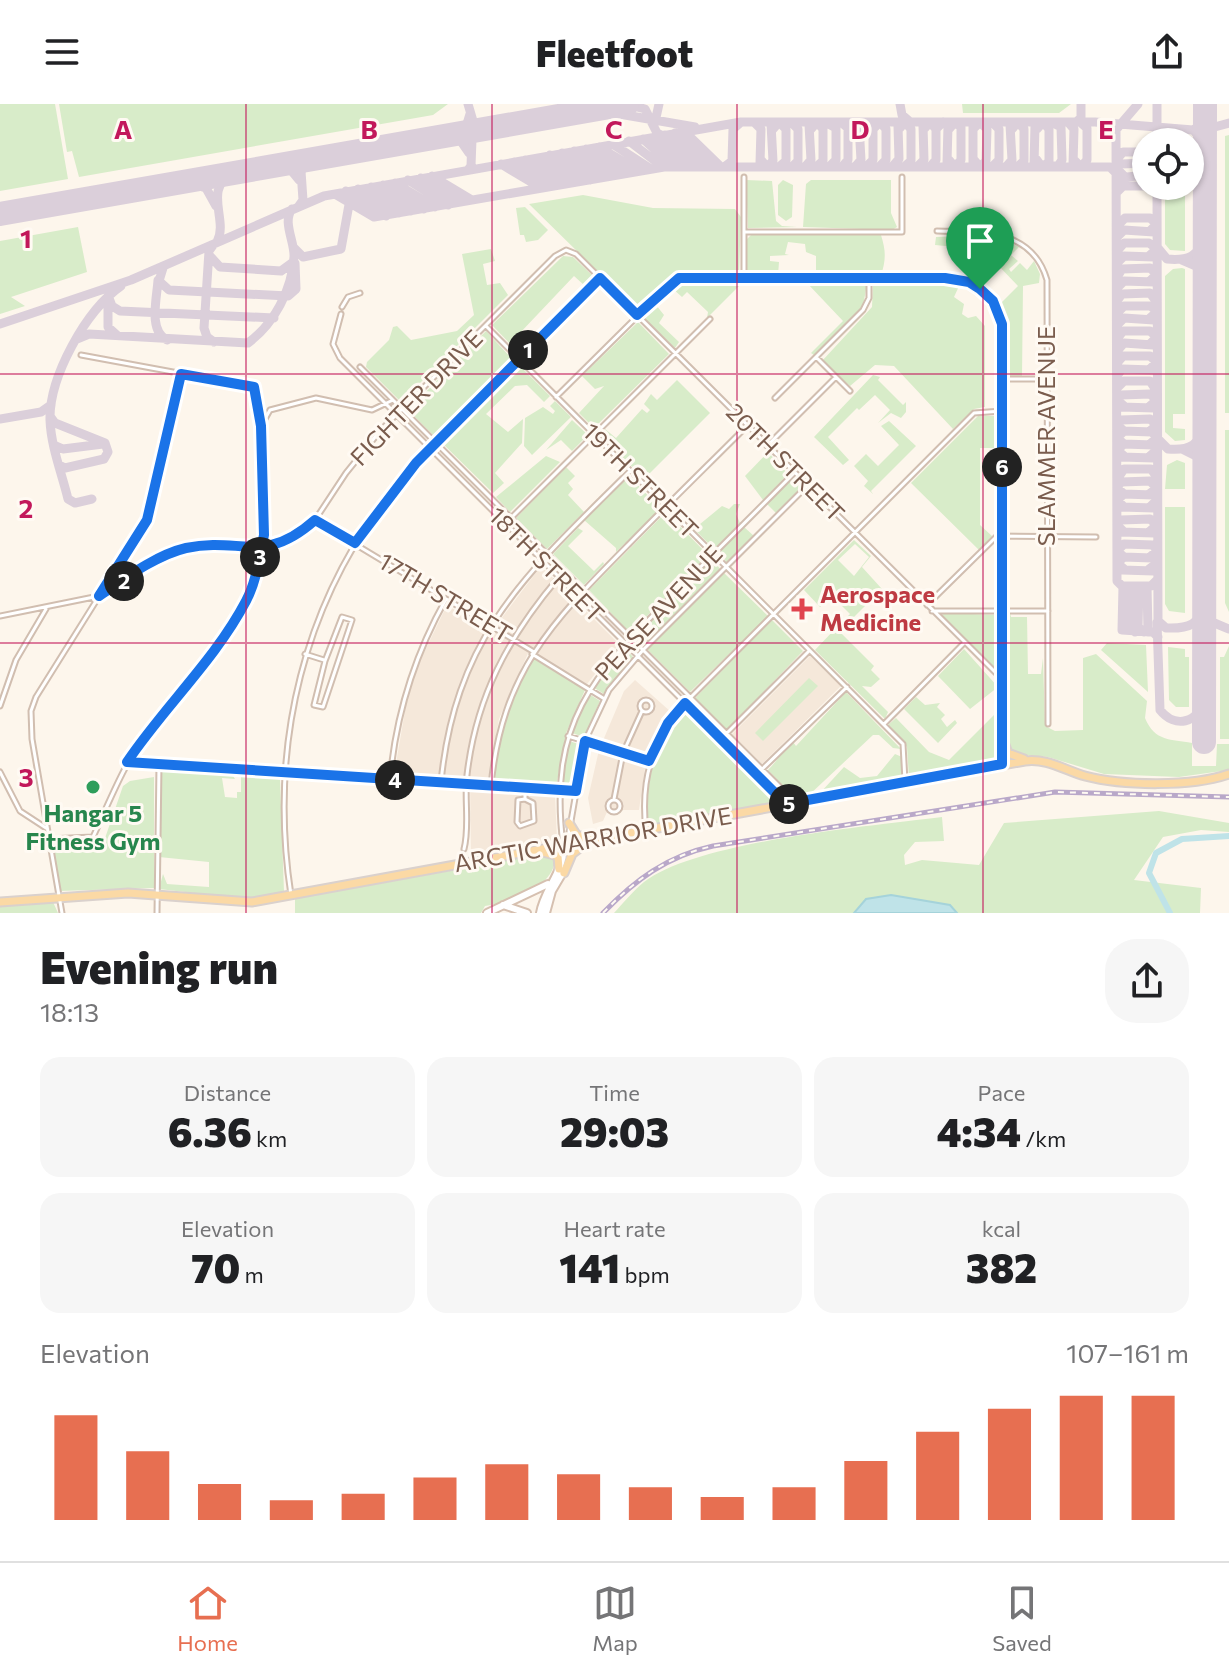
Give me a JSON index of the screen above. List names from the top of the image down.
{
  "streets": {
    "main road": ["ARCTIC WARRIOR DRIVE"],
    "street": [
      "FIGHTER DRIVE",
      "SLAMMER AVENUE",
      "20TH STREET",
      "19TH STREET",
      "18TH STREET",
      "17TH STREET",
      "PEASE AVENUE"
    ]
  },
  "crossings": [
    ["FIGHTER DRIVE", "20TH STREET"],
    ["FIGHTER DRIVE", "19TH STREET"],
    ["FIGHTER DRIVE", "18TH STREET"],
    ["FIGHTER DRIVE", "17TH STREET"],
    ["20TH STREET", "PEASE AVENUE"],
    ["19TH STREET", "PEASE AVENUE"],
    ["19TH STREET", "ARCTIC WARRIOR DRIVE"],
    ["18TH STREET", "PEASE AVENUE"],
    ["18TH STREET", "ARCTIC WARRIOR DRIVE"],
    ["17TH STREET", "PEASE AVENUE"],
    ["PEASE AVENUE", "ARCTIC WARRIOR DRIVE"]
  ],
  "places": {
    "health": ["Aerospace Medicine"],
    "other": ["Hangar 5 Fitness Gym"]
  },
  "page": {
    "header": "Fleetfoot",
    "pins": [
      "1",
      "6",
      "3",
      "2",
      "4",
      "5"
    ],
    "heading": ["Evening run", "18:13"],
    "stats": [
      ["Distance", "6.36 km"],
      ["Time", "29:03"],
      ["Pace", "4:34 /km"],
      ["Elevation", "70 m"],
      ["Heart rate", "141 bpm"],
      ["kcal", "382"]
    ],
    "chart": ["Elevation", "107–161 m"],
    "tabs": ["Home", "Map", "Saved"]
  },
  "grid": {
    "columns": [
      "A",
      "B",
      "C",
      "D",
      "E"
    ],
    "rows": ["1", "2", "3"]
  }
}
